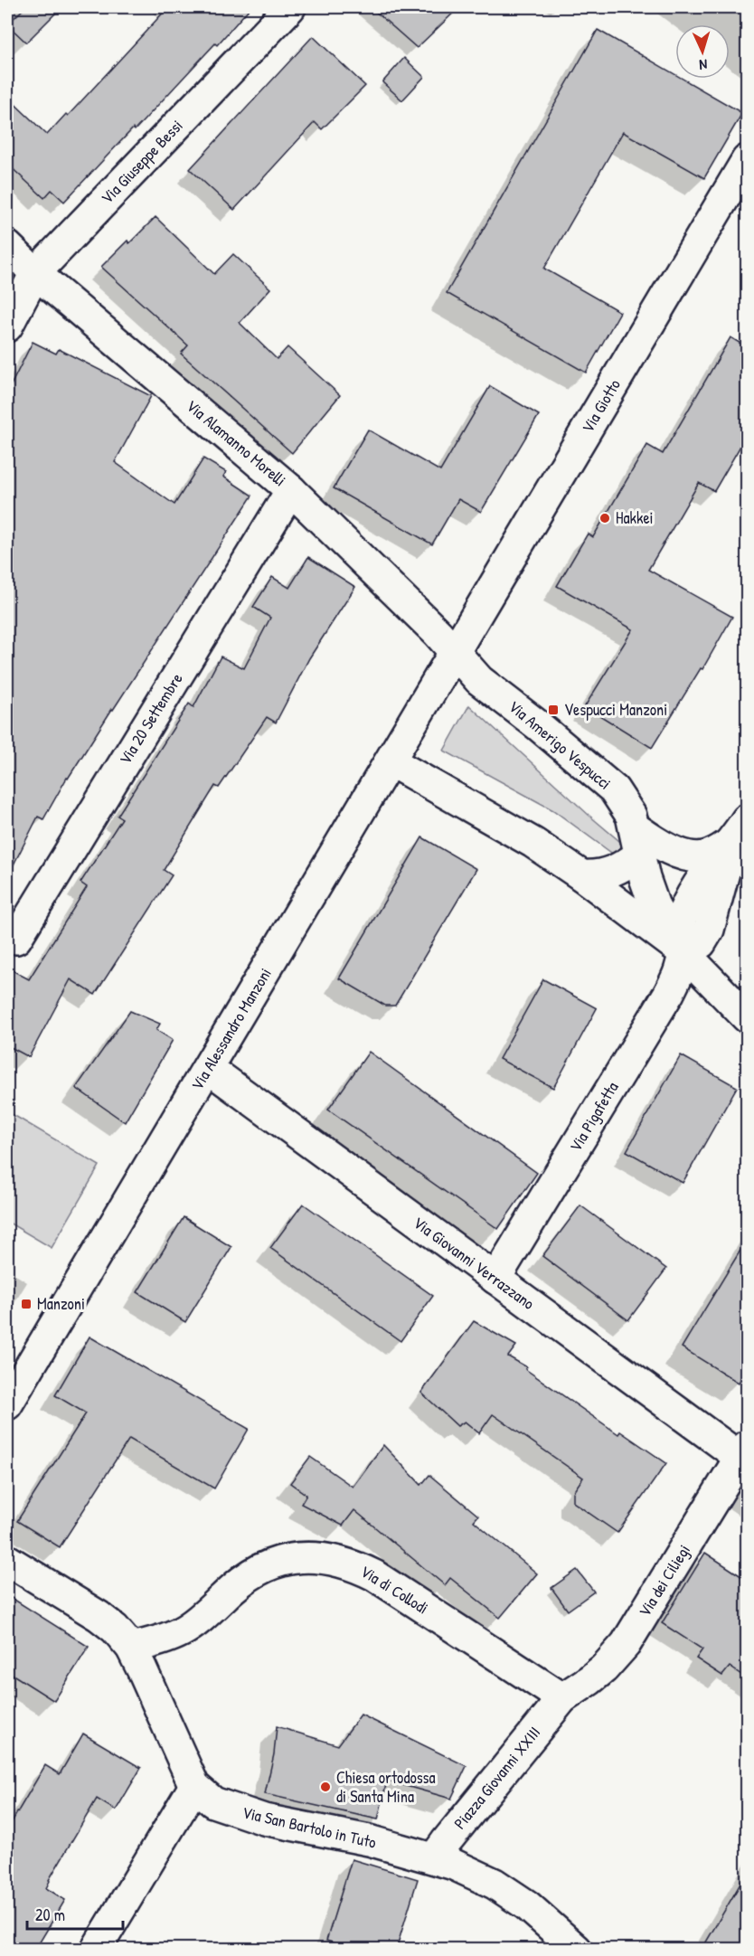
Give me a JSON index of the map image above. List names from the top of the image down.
{
  "streets": {
    "street": [
      "Via Giuseppe Bessi",
      "Via Giotto",
      "Via Alamanno Morelli",
      "Via 20 Settembre",
      "Via Amerigo Vespucci",
      "Via Alessandro Manzoni",
      "Via Pigafetta",
      "Via Giovanni Verrazzano",
      "Via dei Ciliegi",
      "Via di Collodi",
      "Piazza Giovanni XXIII",
      "Via San Bartolo in Tuto"
    ]
  },
  "crossings": [
    ["Via Giuseppe Bessi", "Via Alamanno Morelli"],
    ["Via Giotto", "Via Alamanno Morelli"],
    ["Via Giotto", "Via Amerigo Vespucci"],
    ["Via Giotto", "Via Alessandro Manzoni"],
    ["Via Alamanno Morelli", "Via 20 Settembre"],
    ["Via Alamanno Morelli", "Via Amerigo Vespucci"],
    ["Via Alamanno Morelli", "Via Alessandro Manzoni"],
    ["Via Amerigo Vespucci", "Via Alessandro Manzoni"],
    ["Via Amerigo Vespucci", "Via Pigafetta"],
    ["Via Alessandro Manzoni", "Via Giovanni Verrazzano"],
    ["Via Pigafetta", "Via Giovanni Verrazzano"],
    ["Via Giovanni Verrazzano", "Via dei Ciliegi"],
    ["Via dei Ciliegi", "Via di Collodi"],
    ["Via dei Ciliegi", "Piazza Giovanni XXIII"],
    ["Via di Collodi", "Piazza Giovanni XXIII"],
    ["Via di Collodi", "Via San Bartolo in Tuto"],
    ["Piazza Giovanni XXIII", "Via San Bartolo in Tuto"]
  ],
  "places": {
    "other": ["Hakkei", "Chiesa ortodossa di Santa Mina"],
    "transit": ["Vespucci Manzoni", "Manzoni"]
  },
  "scale_bar": "20 m",
  "north": "bottom"
}
